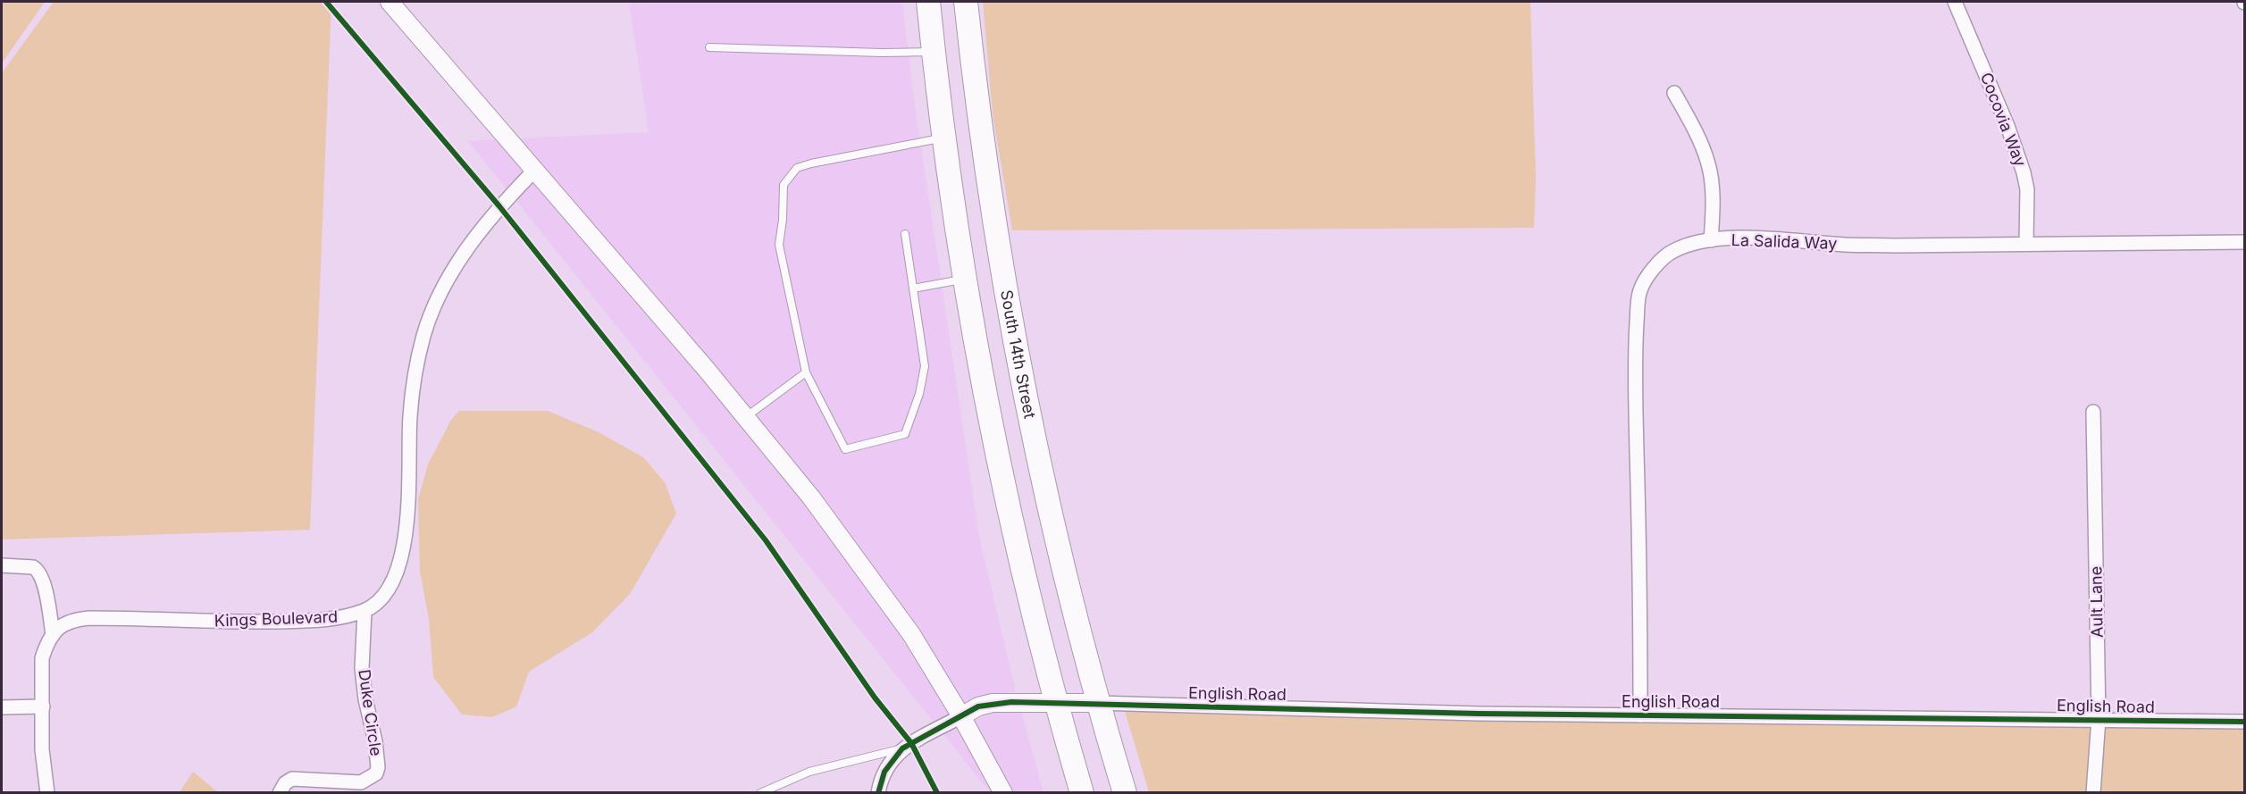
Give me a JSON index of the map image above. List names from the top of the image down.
{
  "streets": {
    "highway": ["South 14th Street"],
    "street": [
      "Cocovia Way",
      "La Salida Way",
      "Ault Lane",
      "Kings Boulevard",
      "English Road",
      "Duke Circle"
    ]
  },
  "crossings": [
    ["Cocovia Way", "La Salida Way"],
    ["La Salida Way", "English Road"],
    ["South 14th Street", "English Road"],
    ["Ault Lane", "English Road"],
    ["Kings Boulevard", "Duke Circle"]
  ]
}
